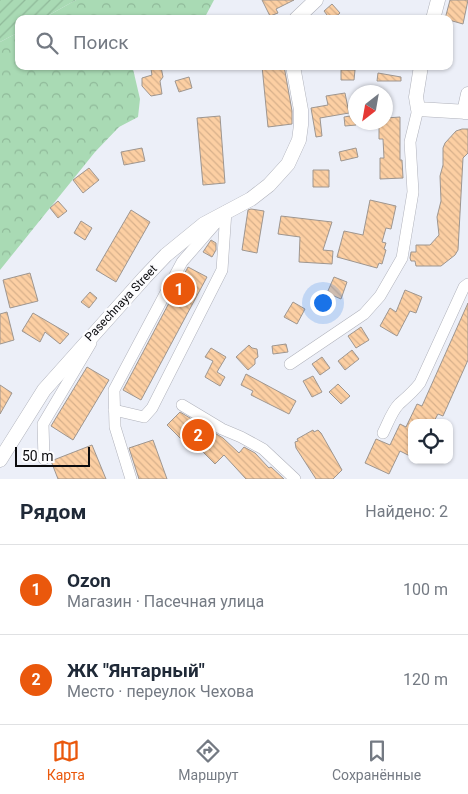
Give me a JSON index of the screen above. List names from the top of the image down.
{
  "streets": {
    "street": ["Pasechnaya Street"]
  },
  "scale_bar": "50 m",
  "north": "bottom left",
  "page": {
    "search": "Поиск",
    "pins": ["1", "2"],
    "scale": "50 m",
    "heading": ["Рядом", "Найдено: 2"],
    "list": [
      {
        "mark": "1",
        "name": "Ozon",
        "note": "Магазин · Пасечная улица",
        "value": "100 m"
      },
      {
        "mark": "2",
        "name": "ЖК \"Янтарный\"",
        "note": "Место · переулок Чехова",
        "value": "120 m"
      }
    ],
    "nav": ["Карта", "Маршрут", "Сохранённые"]
  }
}
